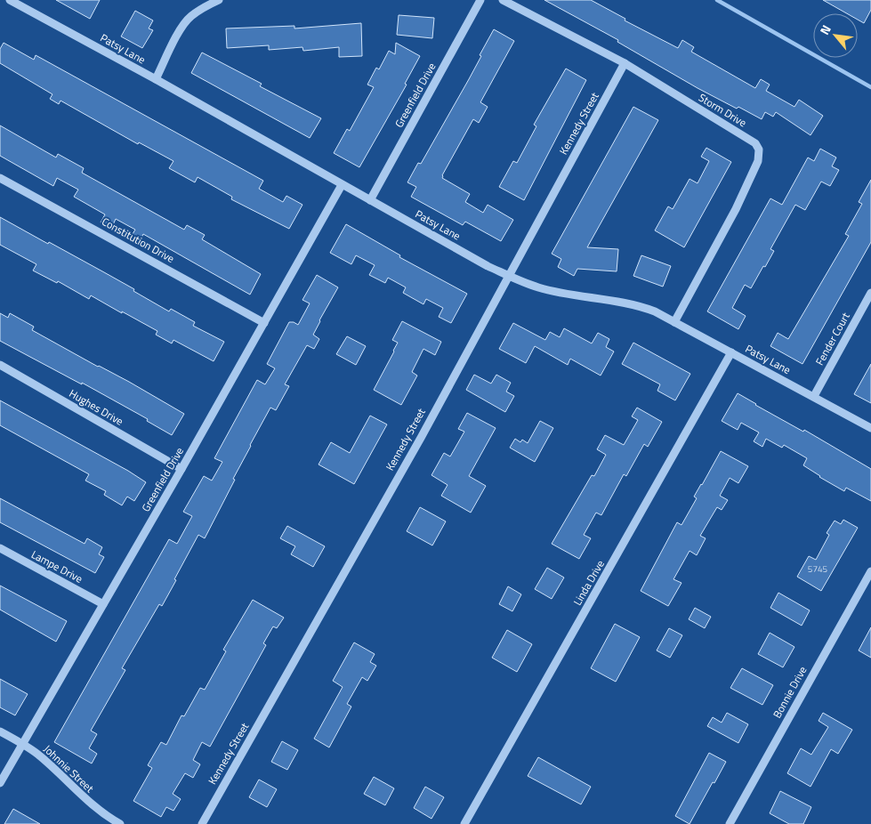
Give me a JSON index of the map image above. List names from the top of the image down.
{
  "streets": {
    "street": [
      "Patsy Lane",
      "Greenfield Drive",
      "Storm Drive",
      "Kennedy Street",
      "Constitution Drive",
      "Fender Court",
      "Hughes Drive",
      "Lampe Drive",
      "Linda Drive",
      "Bonnie Drive",
      "Johnnie Street"
    ]
  },
  "crossings": [
    ["Patsy Lane", "Greenfield Drive"],
    ["Patsy Lane", "Storm Drive"],
    ["Patsy Lane", "Kennedy Street"],
    ["Patsy Lane", "Fender Court"],
    ["Patsy Lane", "Linda Drive"],
    ["Greenfield Drive", "Constitution Drive"],
    ["Greenfield Drive", "Hughes Drive"],
    ["Greenfield Drive", "Lampe Drive"],
    ["Greenfield Drive", "Johnnie Street"],
    ["Storm Drive", "Kennedy Street"]
  ],
  "house_numbers": ["5745"],
  "north": "top left"
}
